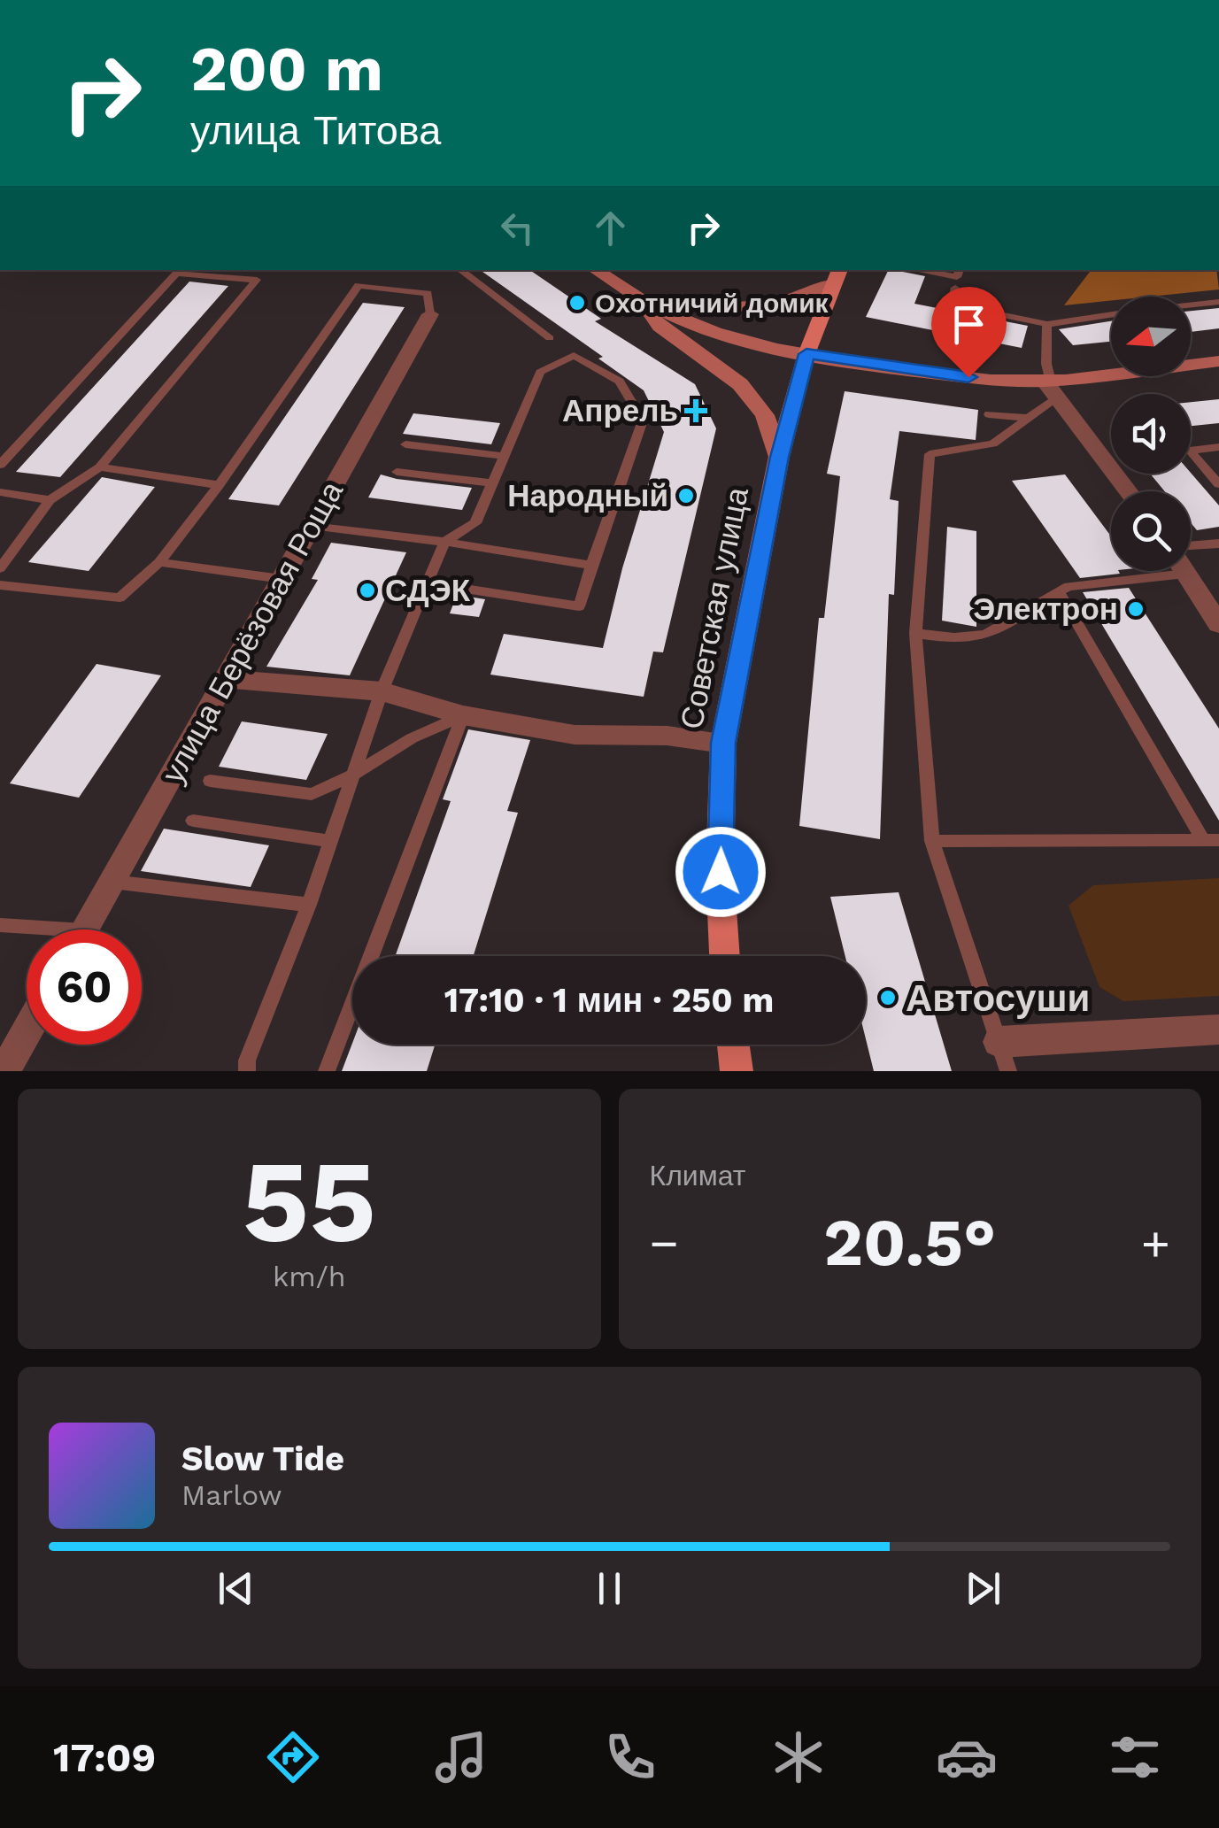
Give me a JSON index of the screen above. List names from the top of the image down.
{
  "streets": {
    "main road": ["Советская улица"],
    "street": ["улица Берёзовая Роща"]
  },
  "places": {
    "other": [
      "Охотничий домик",
      "Народный",
      "СДЭК",
      "Электрон",
      "Автосуши"
    ],
    "health": ["Апрель"]
  },
  "north": "left",
  "page": {
    "turn": ["200 m", "улица Титова"],
    "limit": "60",
    "trip": "17:10 · 1 мин · 250 m",
    "tile": [
      ["55", "km/h"],
      "Климат"
    ],
    "heat": ["−", "20.5°", "+"],
    "song": ["Slow Tide", "Marlow"],
    "tabs": "17:09"
  }
}
